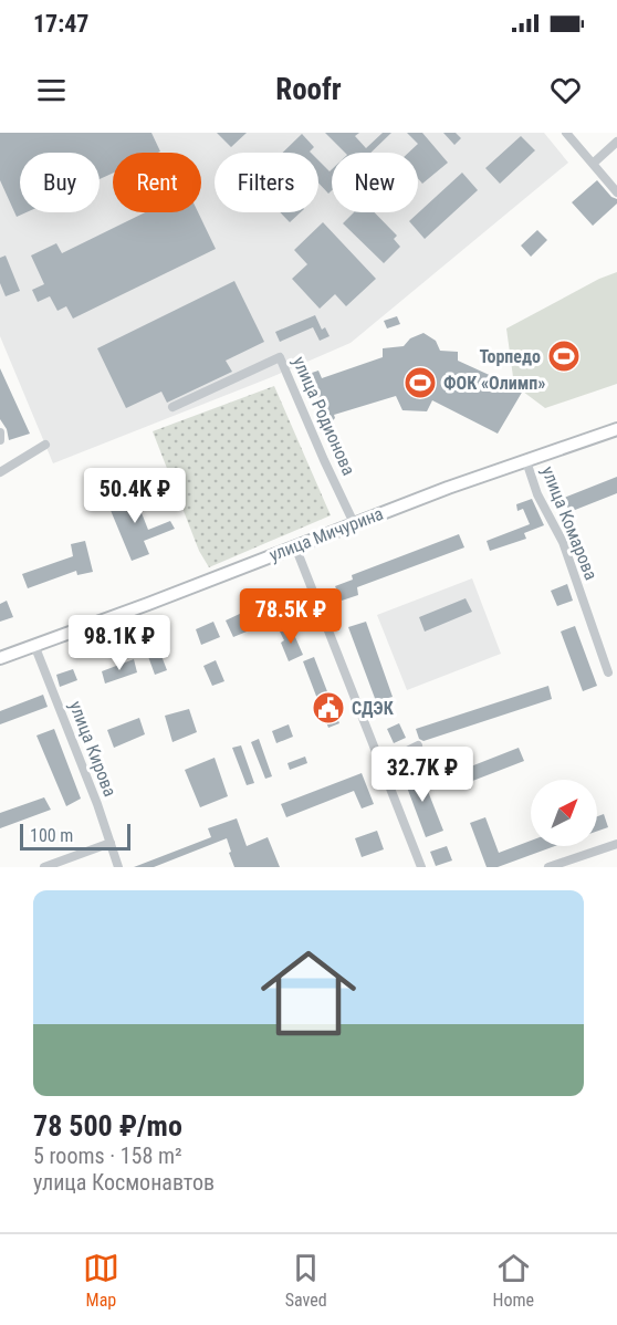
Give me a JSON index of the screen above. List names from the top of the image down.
{
  "streets": {
    "main road": ["улица Мичурина"],
    "street": ["улица Родионова", "улица Комарова", "улица Кирова"]
  },
  "crossings": [
    ["улица Родионова", "улица Мичурина"],
    ["улица Комарова", "улица Мичурина"],
    ["улица Мичурина", "улица Кирова"]
  ],
  "places": {
    "sports": ["Торпедо", "ФОК «Олимп»"],
    "public building": ["СДЭК"]
  },
  "scale_bar": "100 m",
  "north": "top right",
  "page": {
    "status": "17:47",
    "header": "Roofr",
    "chip": [
      "Buy",
      "Rent",
      "Filters",
      "New"
    ],
    "price": [
      "50.4K ₽",
      "78.5K ₽",
      "98.1K ₽",
      "32.7K ₽"
    ],
    "scale": "100 m",
    "list": [
      {
        "name": "78 500 ₽/mo",
        "note": "5 rooms · 158 m² · улица Космонавтов"
      }
    ],
    "tabs": ["Map", "Saved", "Home"]
  }
}
